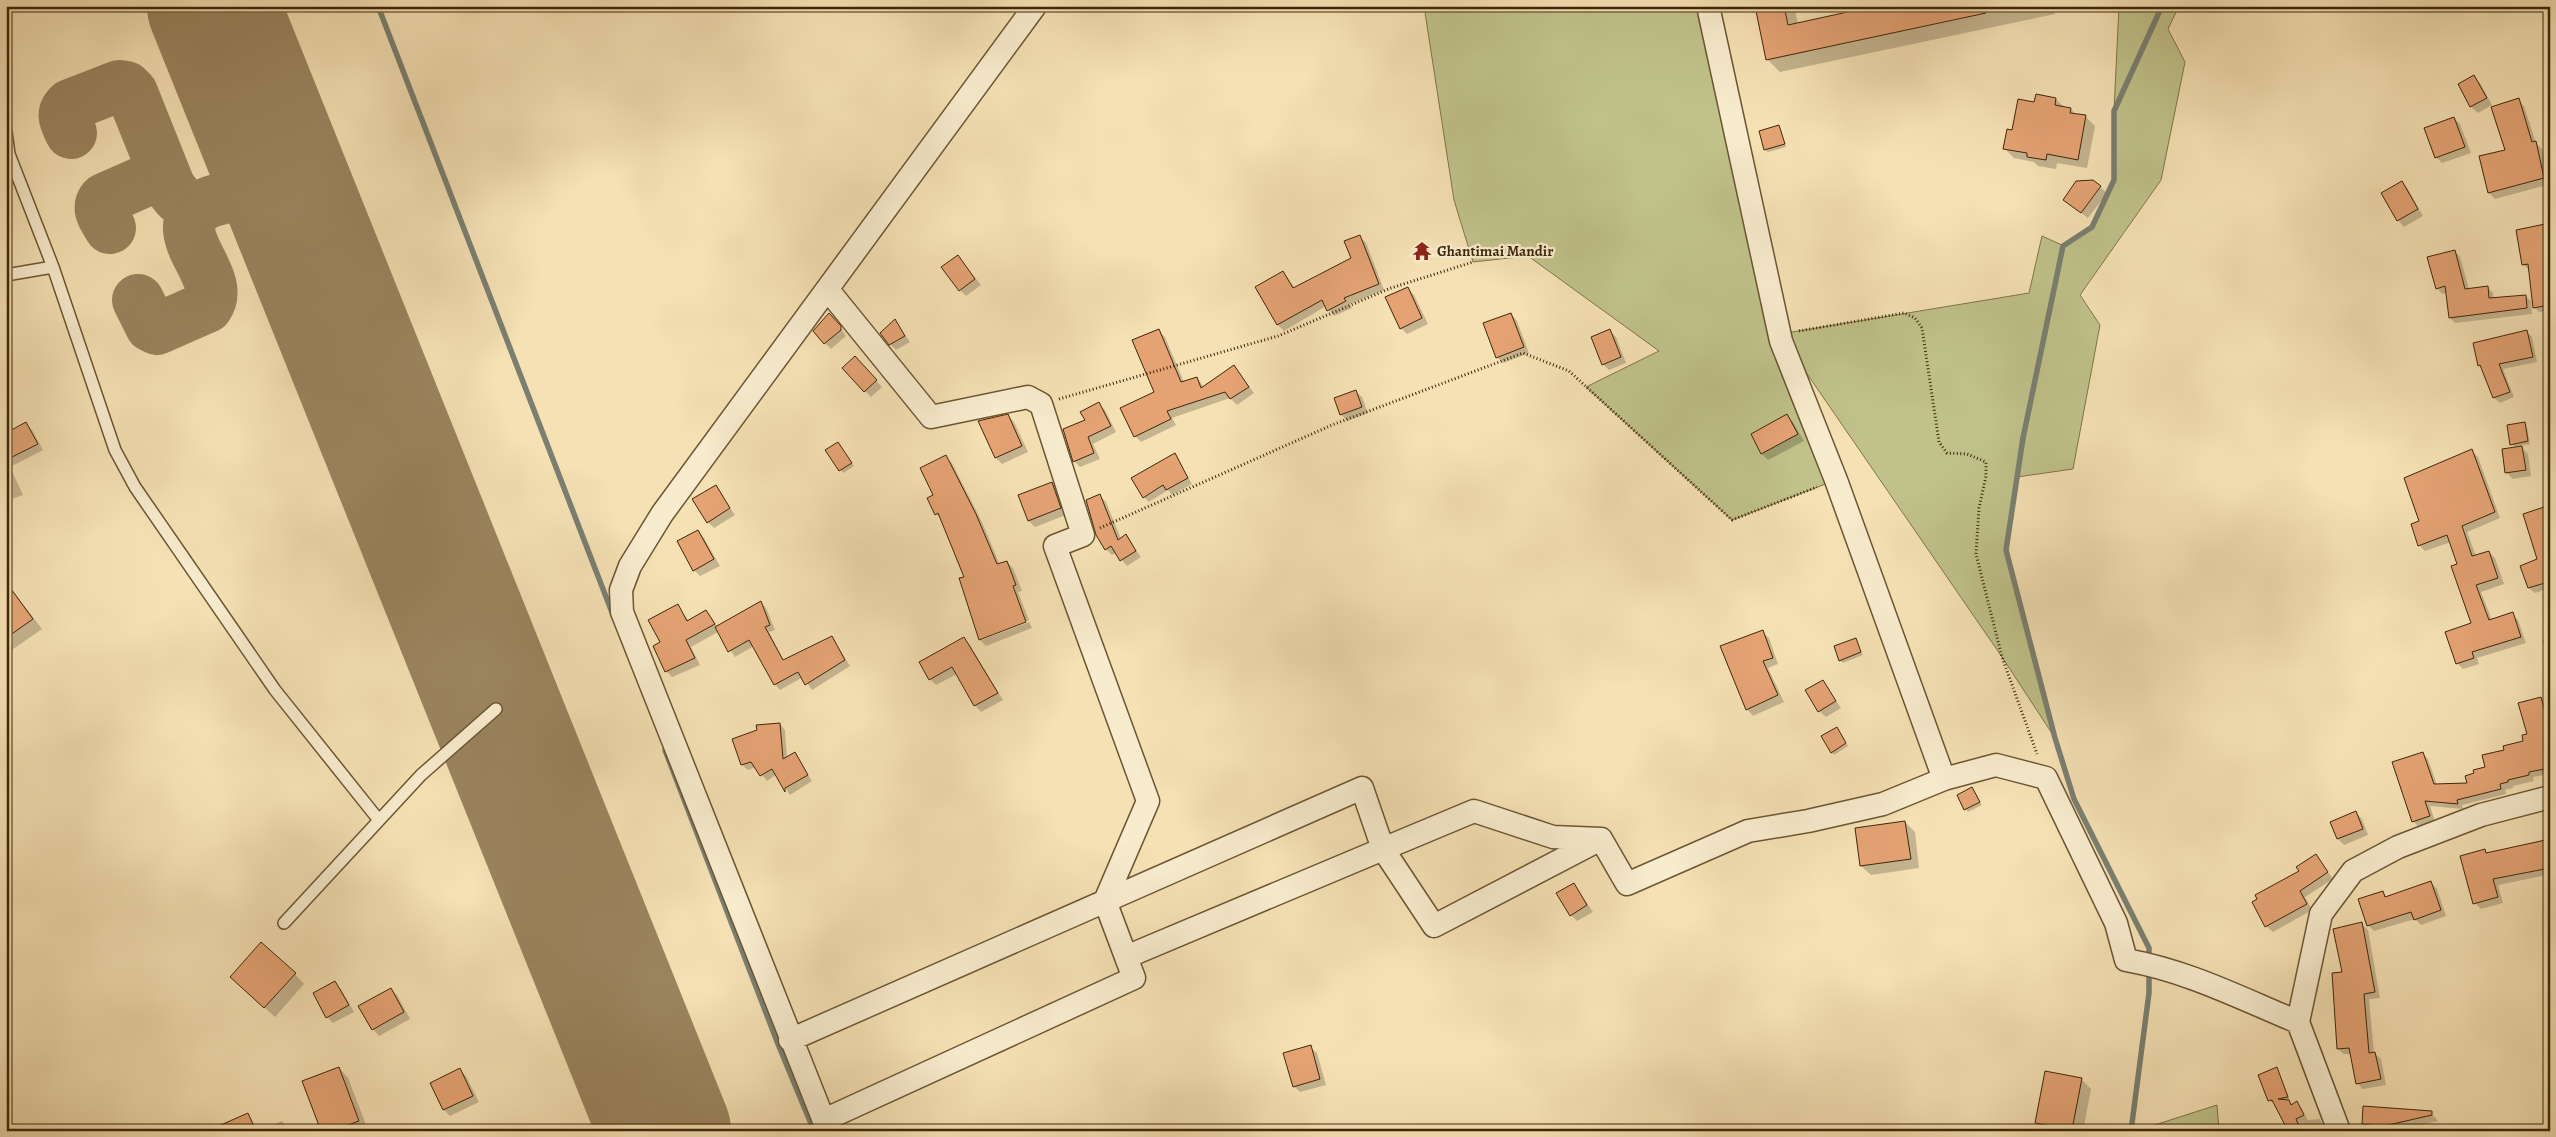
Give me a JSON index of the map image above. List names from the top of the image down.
{
  "places": {
    "temple": ["Ghantimai Mandir"]
  }
}
